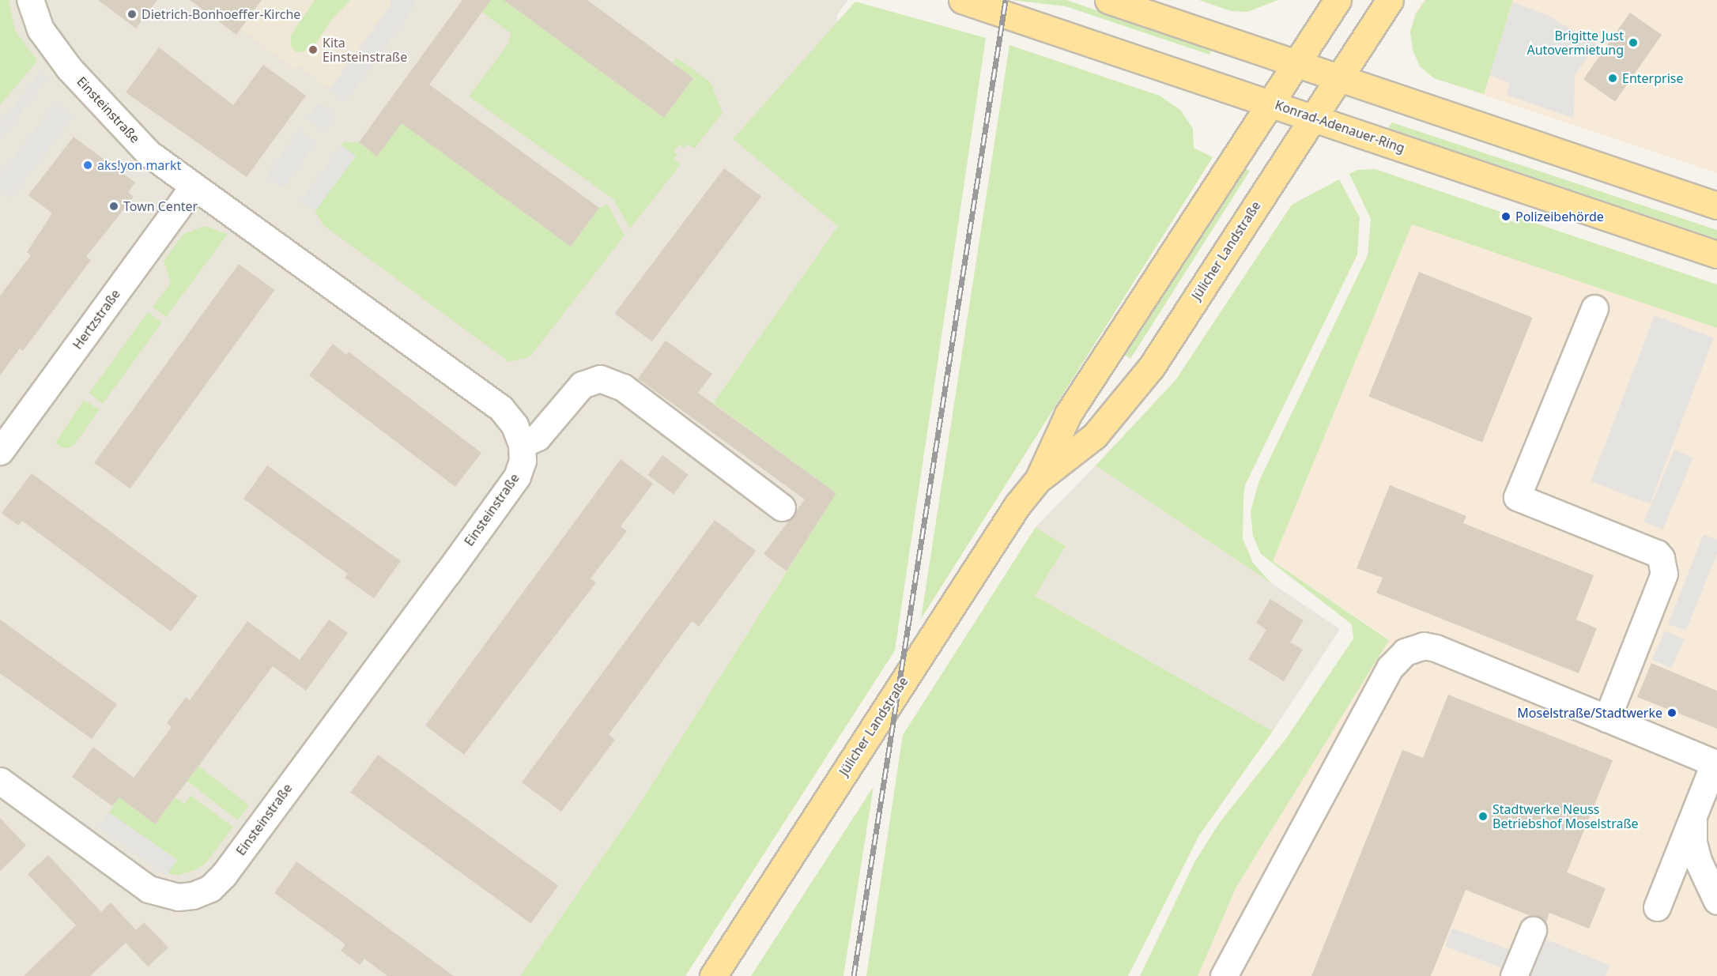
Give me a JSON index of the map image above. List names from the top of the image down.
{
  "streets": {
    "main road": ["Konrad-Adenauer-Ring", "Jülicher Landstraße"],
    "street": ["Einsteinstraße", "Hertzstraße"]
  },
  "crossings": [
    ["Einsteinstraße", "Hertzstraße"],
    ["Konrad-Adenauer-Ring", "Jülicher Landstraße"]
  ],
  "places": [
    "Dietrich-Bonhoeffer-Kirche",
    "Brigitte Just Autovermietung",
    "Kita Einsteinstraße",
    "Enterprise",
    "aks!yon markt",
    "Town Center",
    "Polizeibehörde",
    "Moselstraße/Stadtwerke",
    "Stadtwerke Neuss Betriebshof Moselstraße"
  ]
}
